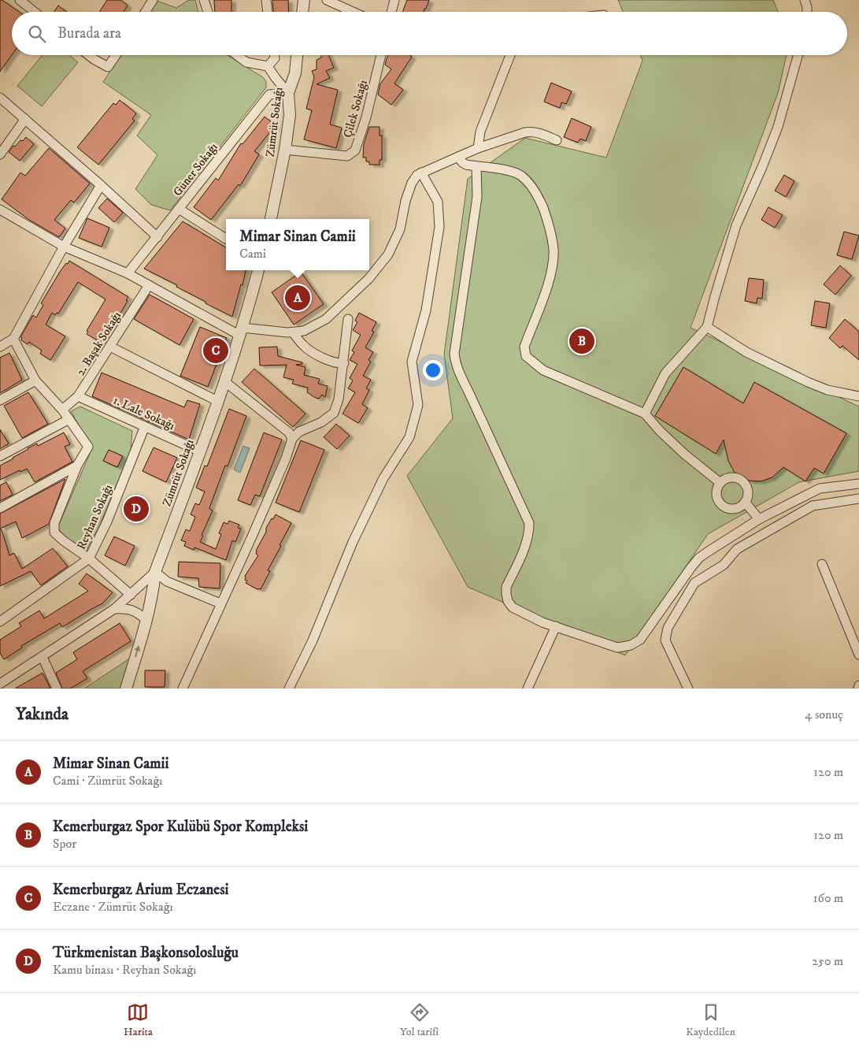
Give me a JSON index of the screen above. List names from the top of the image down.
{
  "streets": {
    "street": [
      "Çilek Sokağı",
      "Zümrüt Sokağı",
      "Güner Sokağı",
      "2. Başak Sokağı",
      "1. Lale Sokağı",
      "Reyhan Sokağı"
    ]
  },
  "crossings": [
    ["Çilek Sokağı", "Zümrüt Sokağı"],
    ["Zümrüt Sokağı", "1. Lale Sokağı"],
    ["2. Başak Sokağı", "1. Lale Sokağı"],
    ["1. Lale Sokağı", "Reyhan Sokağı"]
  ],
  "page": {
    "search": "Burada ara",
    "popup": ["Mimar Sinan Camii", "Cami"],
    "pins": [
      "A",
      "B",
      "C",
      "D"
    ],
    "heading": ["Yakında", "4 sonuç"],
    "list": [
      {
        "mark": "A",
        "name": "Mimar Sinan Camii",
        "note": "Cami · Zümrüt Sokağı",
        "value": "120 m"
      },
      {
        "mark": "B",
        "name": "Kemerburgaz Spor Kulübü Spor Kompleksi",
        "note": "Spor",
        "value": "120 m"
      },
      {
        "mark": "C",
        "name": "Kemerburgaz Arium Eczanesi",
        "note": "Eczane · Zümrüt Sokağı",
        "value": "160 m"
      },
      {
        "mark": "D",
        "name": "Türkmenistan Başkonsolosluğu",
        "note": "Kamu binası · Reyhan Sokağı",
        "value": "250 m"
      }
    ],
    "nav": ["Harita", "Yol tarifi", "Kaydedilen"]
  }
}
